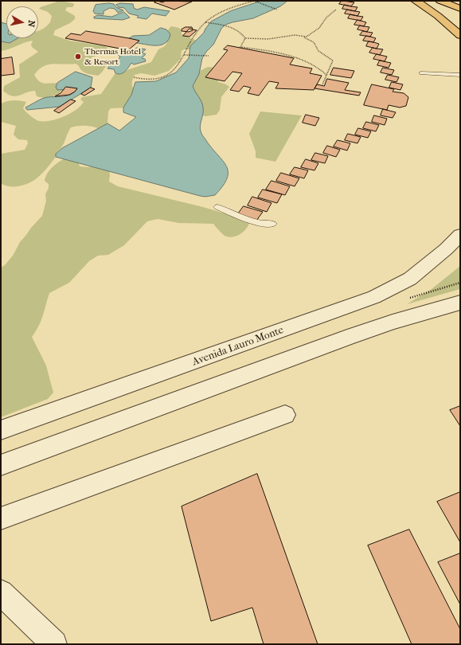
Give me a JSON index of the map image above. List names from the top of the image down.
{
  "streets": {
    "street": ["Avenida Lauro Monte"]
  },
  "places": ["Thermas Hotel & Resort"],
  "north": "right"
}
